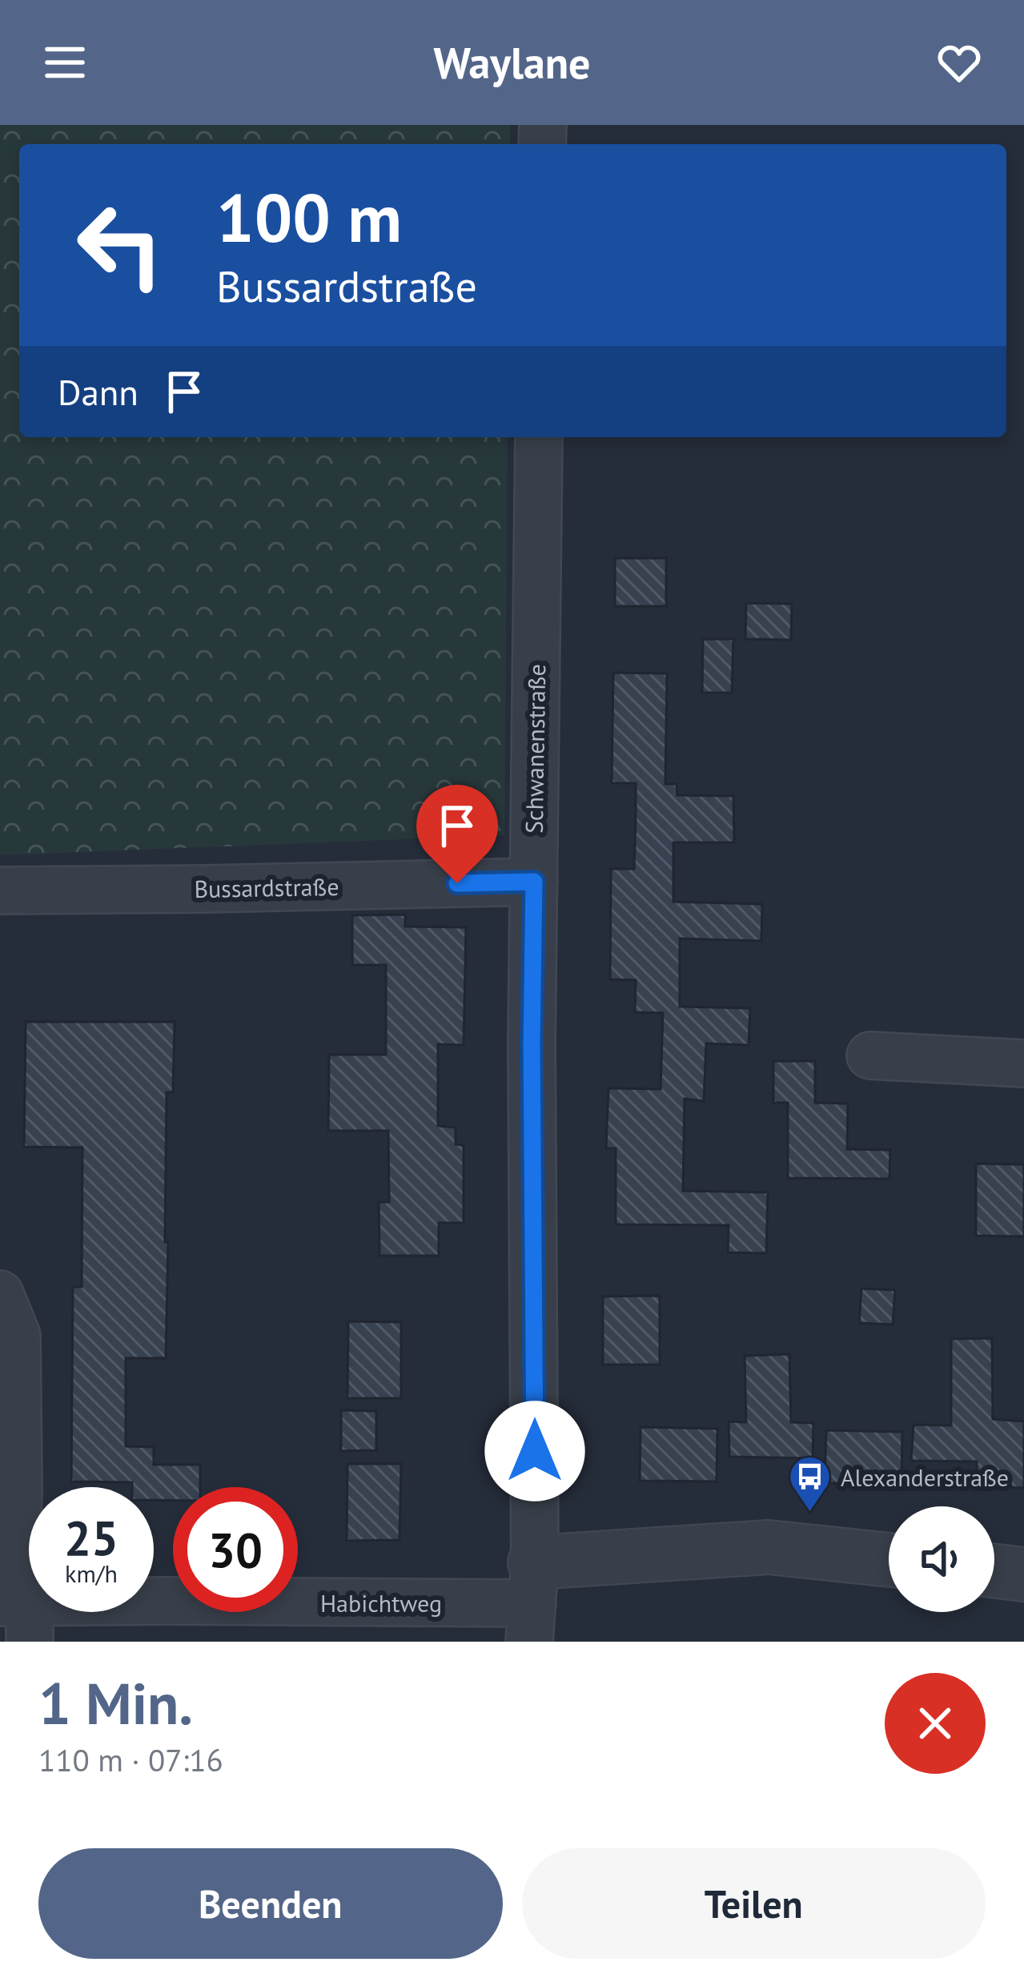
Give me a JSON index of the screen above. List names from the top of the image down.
{
  "streets": {
    "street": ["Schwanenstraße", "Bussardstraße", "Habichtweg"]
  },
  "crossings": [
    ["Schwanenstraße", "Bussardstraße"],
    ["Schwanenstraße", "Habichtweg"]
  ],
  "places": {
    "bus stop": ["Alexanderstraße"]
  },
  "page": {
    "header": "Waylane",
    "turn": ["100 m", "Bussardstraße"],
    "then": "Dann",
    "speed": "25 km/h",
    "limit": "30",
    "heading": ["1 Min.", "110 m · 07:16"],
    "buttons": ["Beenden", "Teilen"]
  }
}
